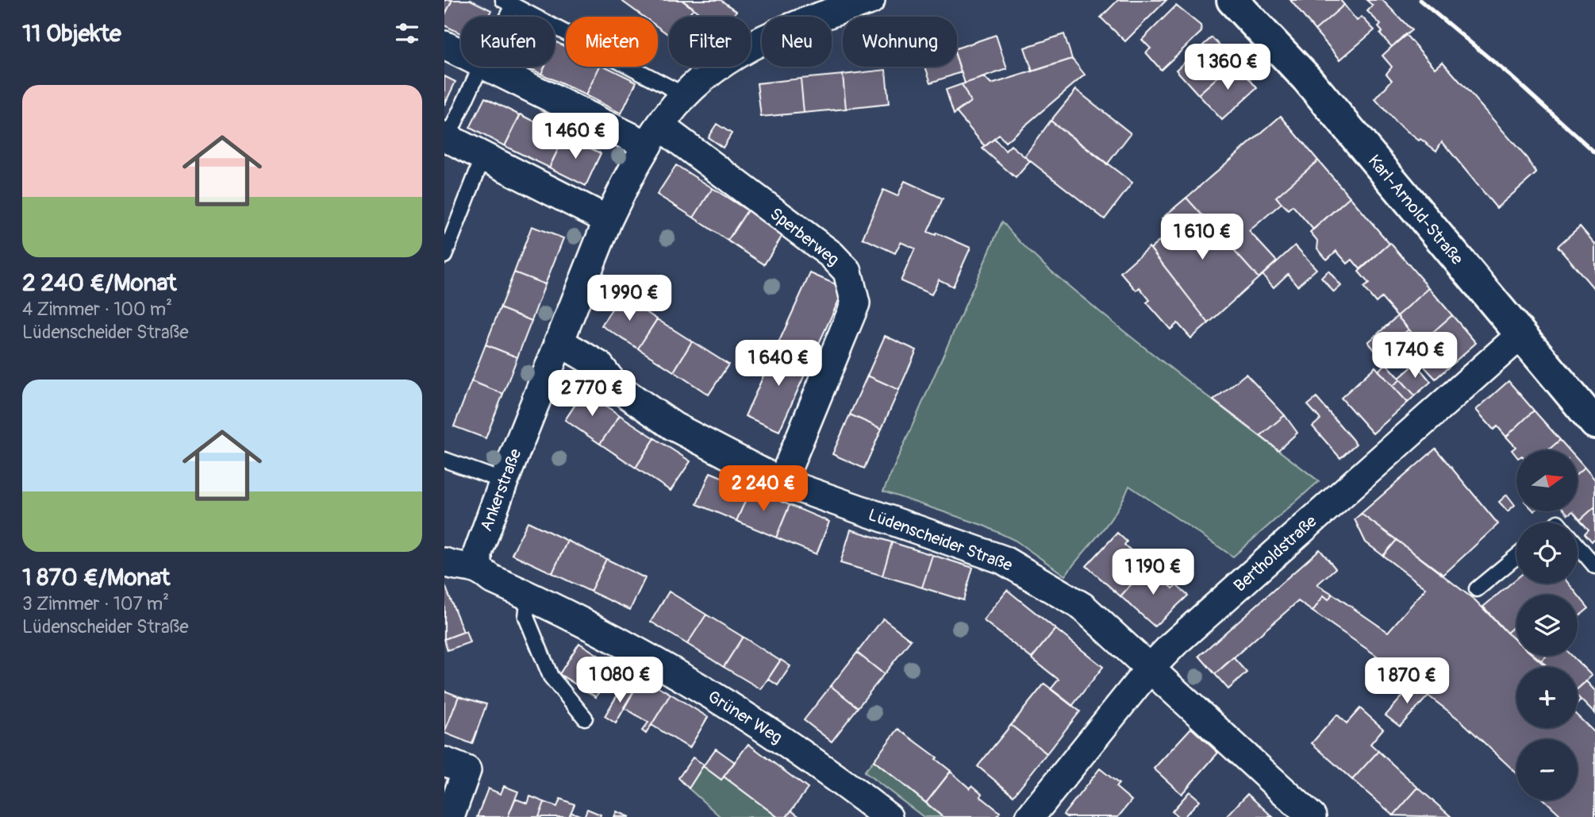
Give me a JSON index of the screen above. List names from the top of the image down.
{
  "streets": {
    "main road": ["Karl-Arnold-Straße"],
    "street": [
      "Sperberweg",
      "Ankerstraße",
      "Lüdenscheider Straße",
      "Bertholdstraße",
      "Grüner Weg"
    ]
  },
  "crossings": [
    ["Karl-Arnold-Straße", "Bertholdstraße"],
    ["Sperberweg", "Ankerstraße"],
    ["Sperberweg", "Lüdenscheider Straße"],
    ["Ankerstraße", "Lüdenscheider Straße"],
    ["Ankerstraße", "Grüner Weg"],
    ["Lüdenscheider Straße", "Bertholdstraße"]
  ],
  "north": "right",
  "page": {
    "heading": "11 Objekte",
    "chip": [
      "Kaufen",
      "Mieten",
      "Filter",
      "Neu",
      "Wohnung"
    ],
    "price": [
      "1 360 €",
      "1 460 €",
      "1 610 €",
      "1 990 €",
      "1 740 €",
      "1 640 €",
      "2 770 €",
      "2 240 €",
      "1 190 €",
      "1 080 €",
      "1 870 €"
    ],
    "list": [
      {
        "name": "2 240 €/Monat",
        "note": "4 Zimmer · 100 m² · Lüdenscheider Straße"
      },
      {
        "name": "1 870 €/Monat",
        "note": "3 Zimmer · 107 m² · Lüdenscheider Straße"
      }
    ],
    "map_buttons": ["+", "−"]
  }
}
